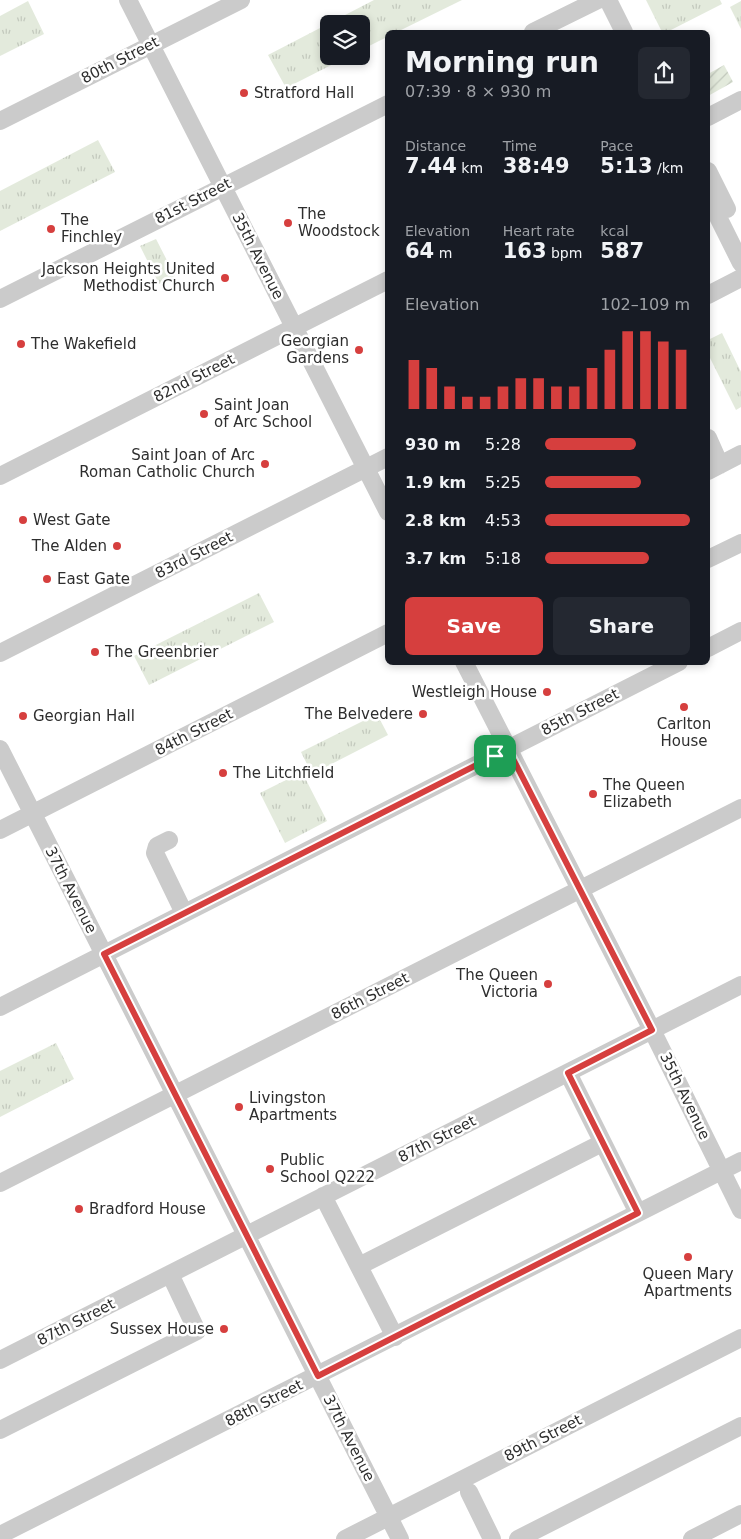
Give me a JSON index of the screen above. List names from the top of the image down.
{
  "streets": {
    "street": [
      "80th Street",
      "81st Street",
      "35th Avenue",
      "82nd Street",
      "83rd Street",
      "85th Street",
      "84th Street",
      "37th Avenue",
      "86th Street",
      "87th Street",
      "88th Street",
      "89th Street"
    ]
  },
  "crossings": [
    ["80th Street", "35th Avenue"],
    ["81st Street", "35th Avenue"],
    ["35th Avenue", "82nd Street"],
    ["35th Avenue", "83rd Street"],
    ["35th Avenue", "85th Street"],
    ["35th Avenue", "86th Street"],
    ["35th Avenue", "87th Street"],
    ["35th Avenue", "88th Street"],
    ["85th Street", "37th Avenue"],
    ["84th Street", "37th Avenue"],
    ["37th Avenue", "86th Street"],
    ["37th Avenue", "87th Street"],
    ["37th Avenue", "88th Street"],
    ["37th Avenue", "89th Street"]
  ],
  "places": [
    "Stratford Hall",
    "The Woodstock",
    "The Finchley",
    "Jackson Heights United Methodist Church",
    "The Wakefield",
    "Georgian Gardens",
    "Saint Joan of Arc School",
    "Saint Joan of Arc Roman Catholic Church",
    "West Gate",
    "The Alden",
    "East Gate",
    "The Greenbrier",
    "Westleigh House",
    "Carlton House",
    "The Belvedere",
    "Georgian Hall",
    "The Litchfield",
    "The Queen Elizabeth",
    "The Queen Victoria",
    "Livingston Apartments",
    "Public School Q222",
    "Bradford House",
    "Queen Mary Apartments",
    "Sussex House"
  ],
  "page": {
    "heading": ["Morning run", "07:39 · 8 × 930 m"],
    "stats": [
      ["Distance", "7.44 km"],
      ["Time", "38:49"],
      ["Pace", "5:13 /km"],
      ["Elevation", "64 m"],
      ["Heart rate", "163 bpm"],
      ["kcal", "587"]
    ],
    "chart": ["Elevation", "102–109 m"],
    "list": [
      {
        "name": "930 m",
        "note": "5:28"
      },
      {
        "name": "1.9 km",
        "note": "5:25"
      },
      {
        "name": "2.8 km",
        "note": "4:53"
      },
      {
        "name": "3.7 km",
        "note": "5:18"
      }
    ],
    "buttons": ["Save", "Share"]
  }
}
